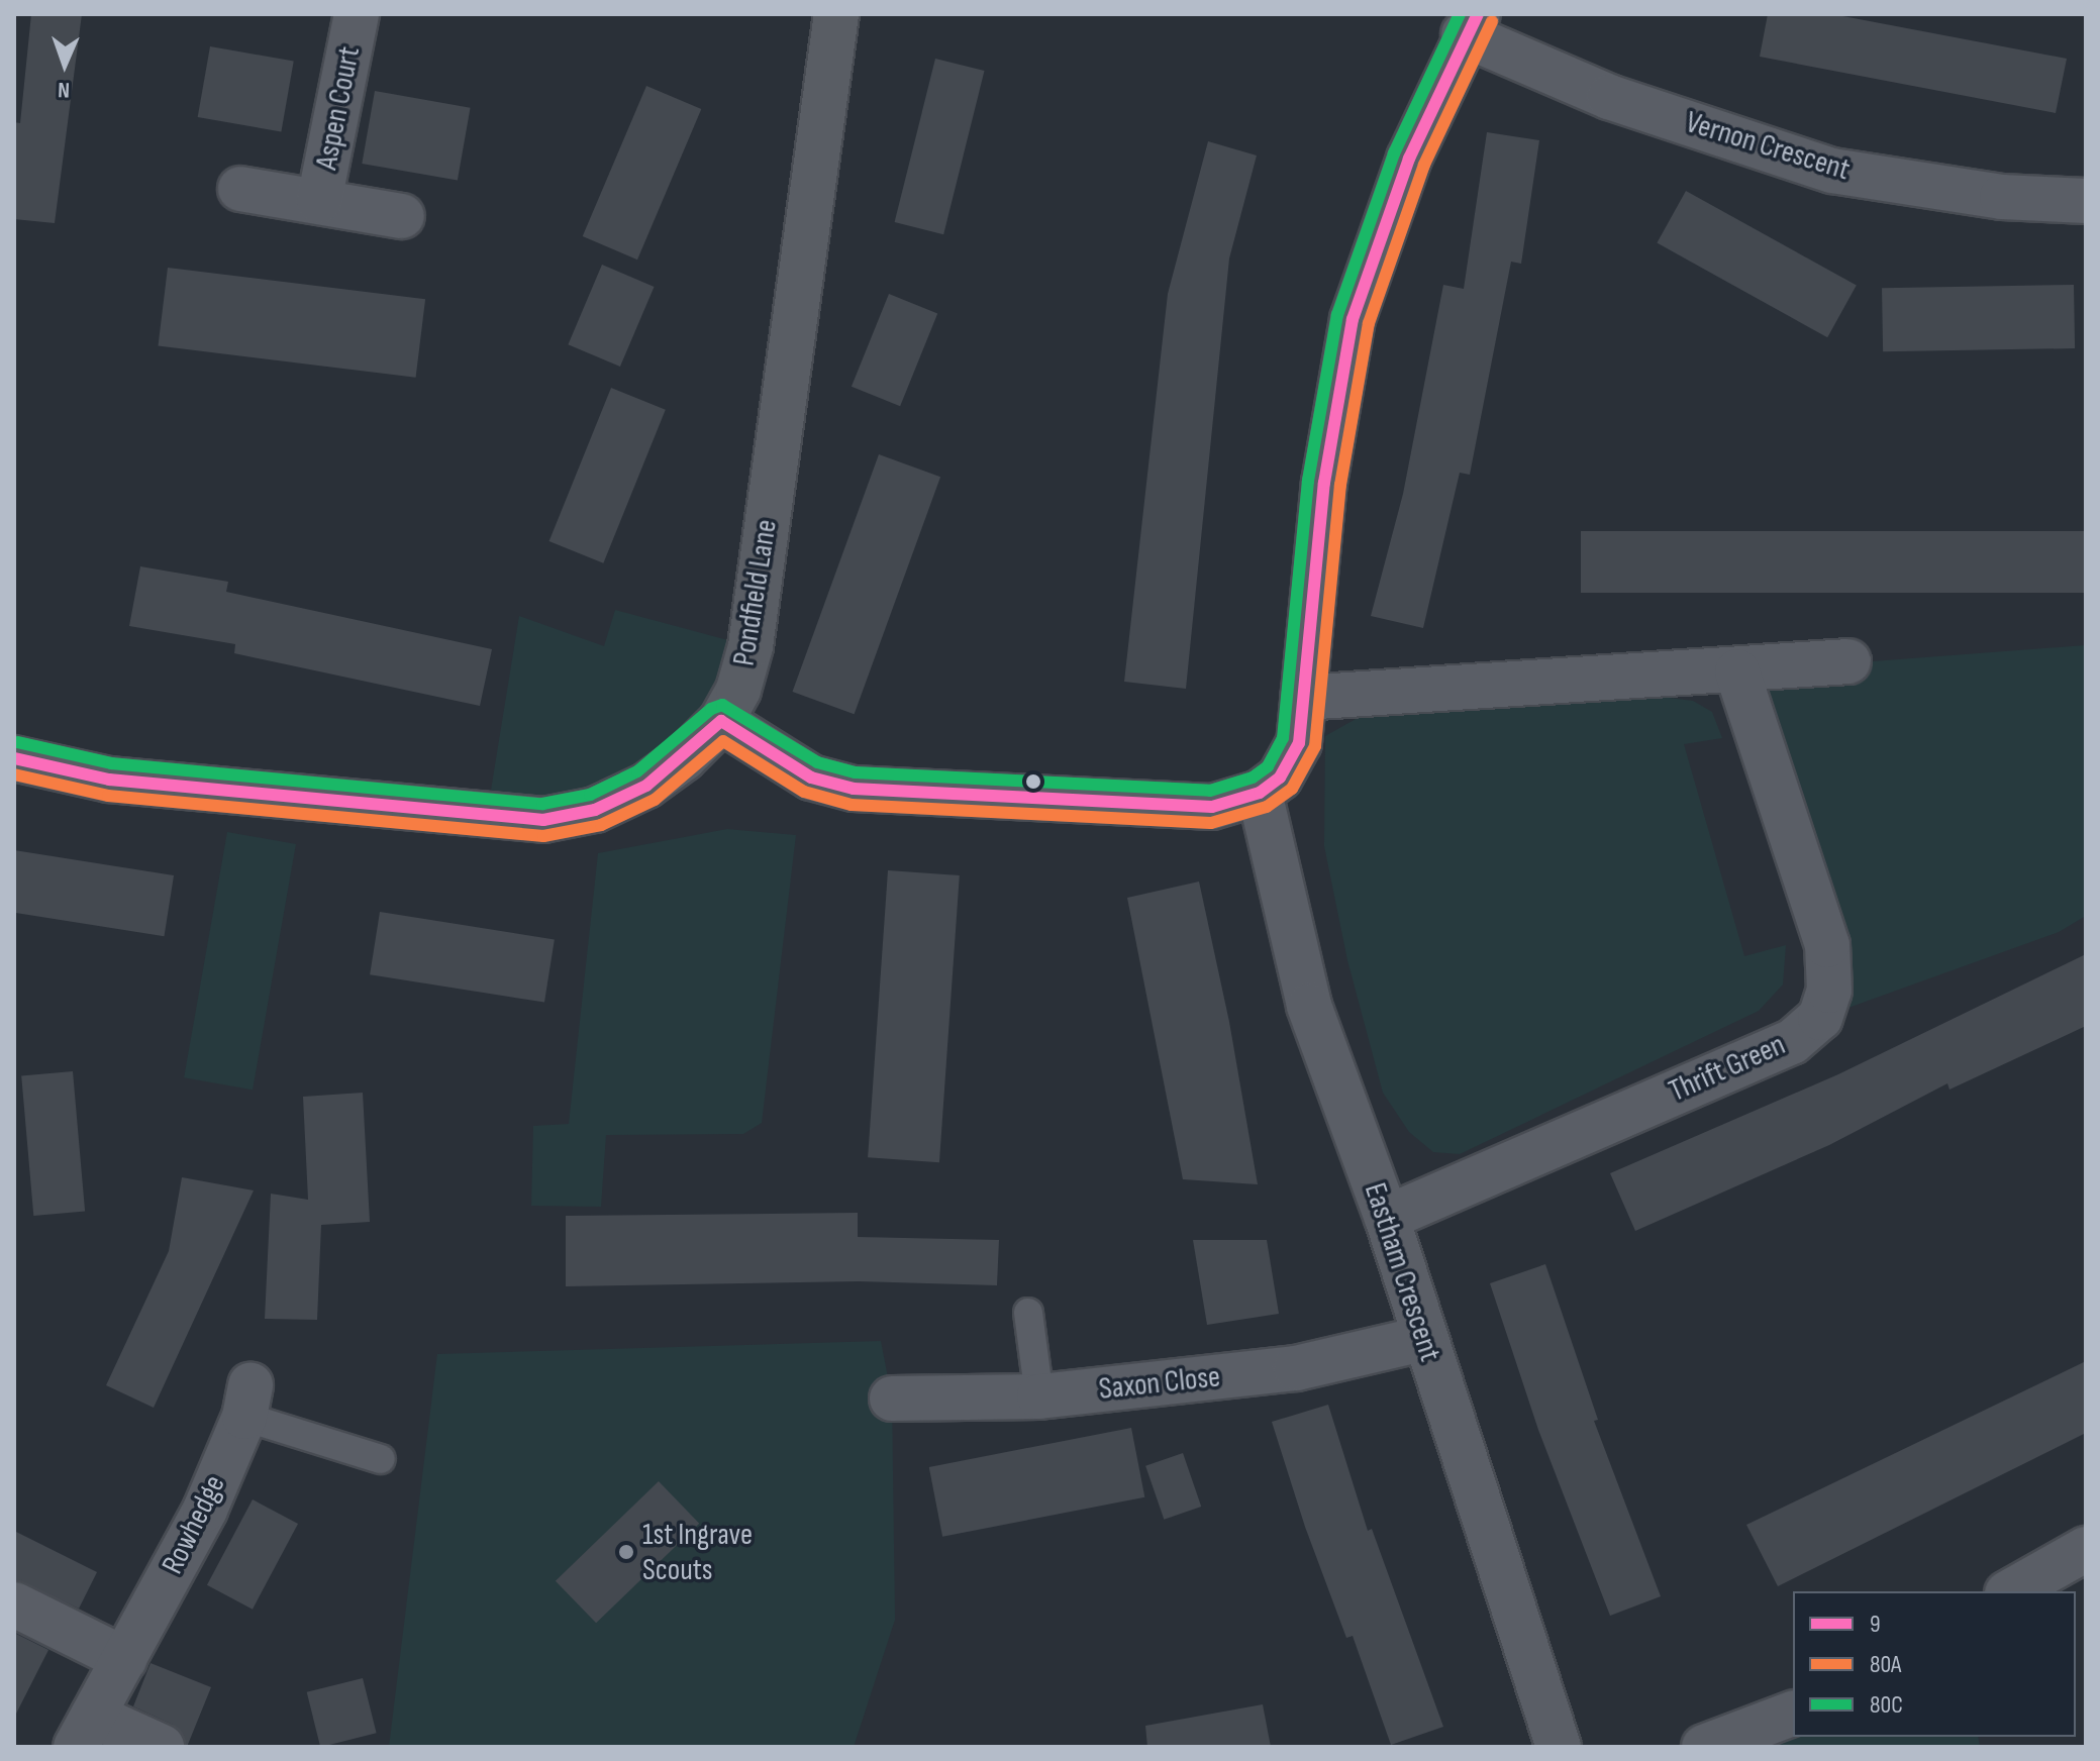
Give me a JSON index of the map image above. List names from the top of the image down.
{
  "streets": {
    "street": [
      "Aspen Court",
      "Vernon Crescent",
      "Pondfield Lane",
      "Thrift Green",
      "Eastham Crescent",
      "Saxon Close",
      "Rowhedge"
    ]
  },
  "crossings": [
    ["Thrift Green", "Eastham Crescent"],
    ["Eastham Crescent", "Saxon Close"]
  ],
  "places": ["1st Ingrave Scouts"],
  "lines": ["transit line 9", "transit line 80C", "transit line 80A"],
  "legend": ["9", "80A", "80C"],
  "north": "bottom"
}
